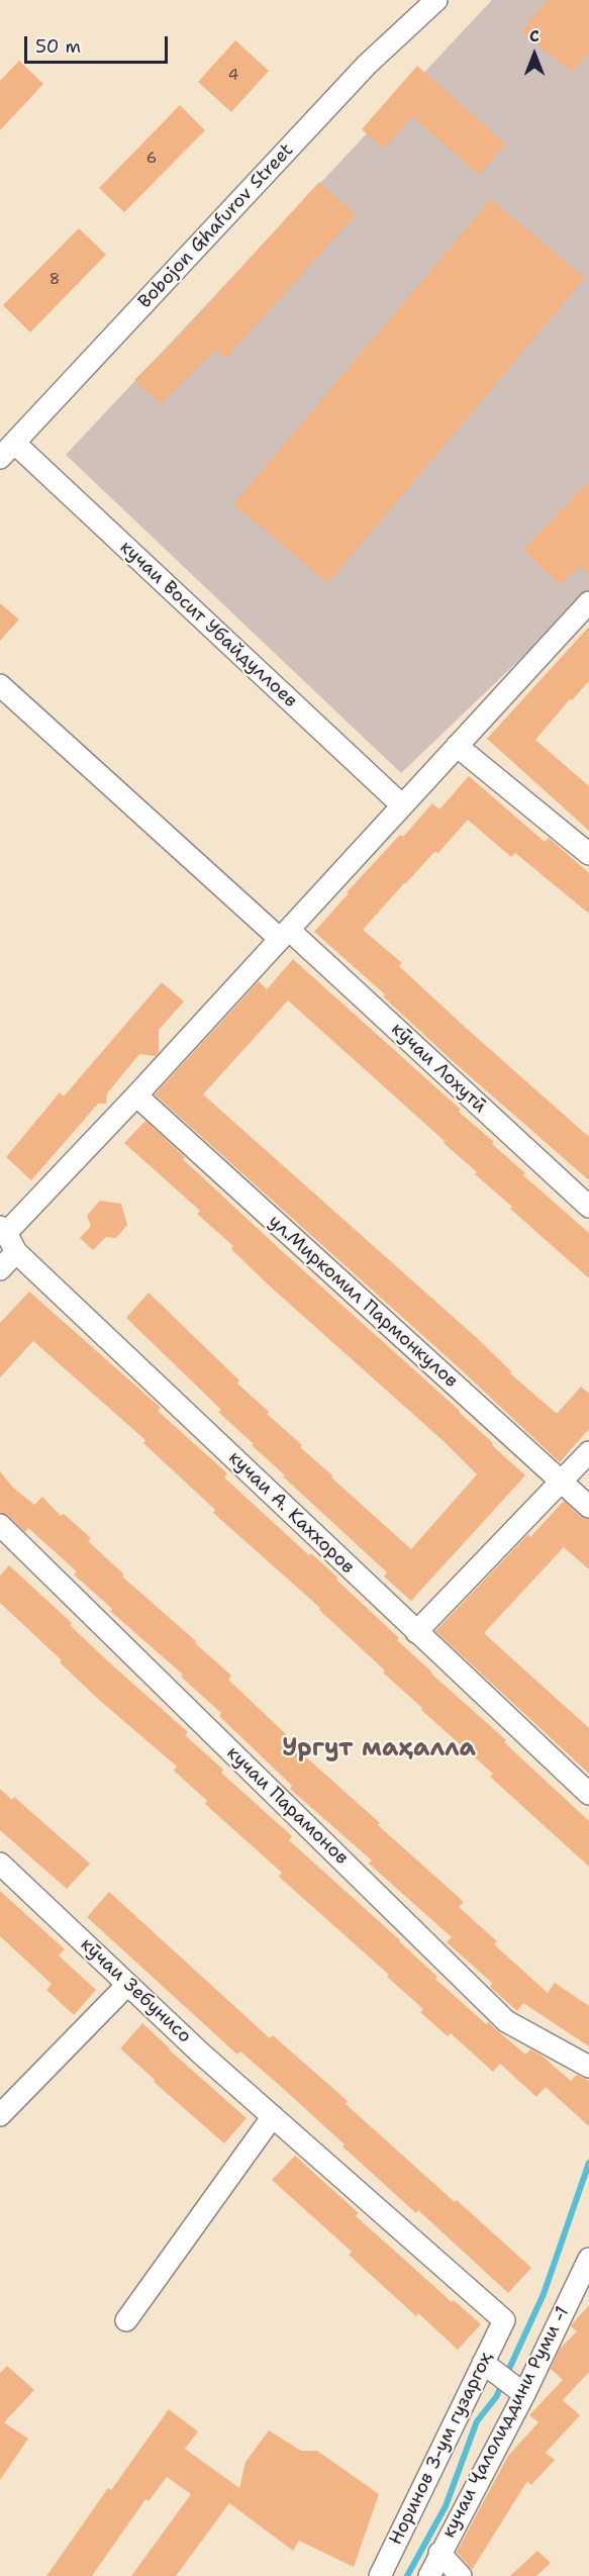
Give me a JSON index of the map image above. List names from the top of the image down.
{
  "streets": {
    "street": [
      "Bobojon Ghafurov Street",
      "кучаи Восит Убайдуллоев",
      "кӯчаи Лохутӣ",
      "ул.Миркомил Пармонкулов",
      "кучаи А. Каххоров",
      "кучаи Парамонов",
      "кӯчаи Зебунисо",
      "кучаи Ҷалолиддини Руми -1",
      "Норинов 3-ум гузаргоҳ"
    ]
  },
  "crossings": [
    ["Bobojon Ghafurov Street", "кучаи Восит Убайдуллоев"],
    ["кӯчаи Зебунисо", "Норинов 3-ум гузаргоҳ"]
  ],
  "districts": ["Ургут маҳалла"],
  "house_numbers": ["4", "6", "8"],
  "scale_bar": "50 m",
  "north": "top"
}
